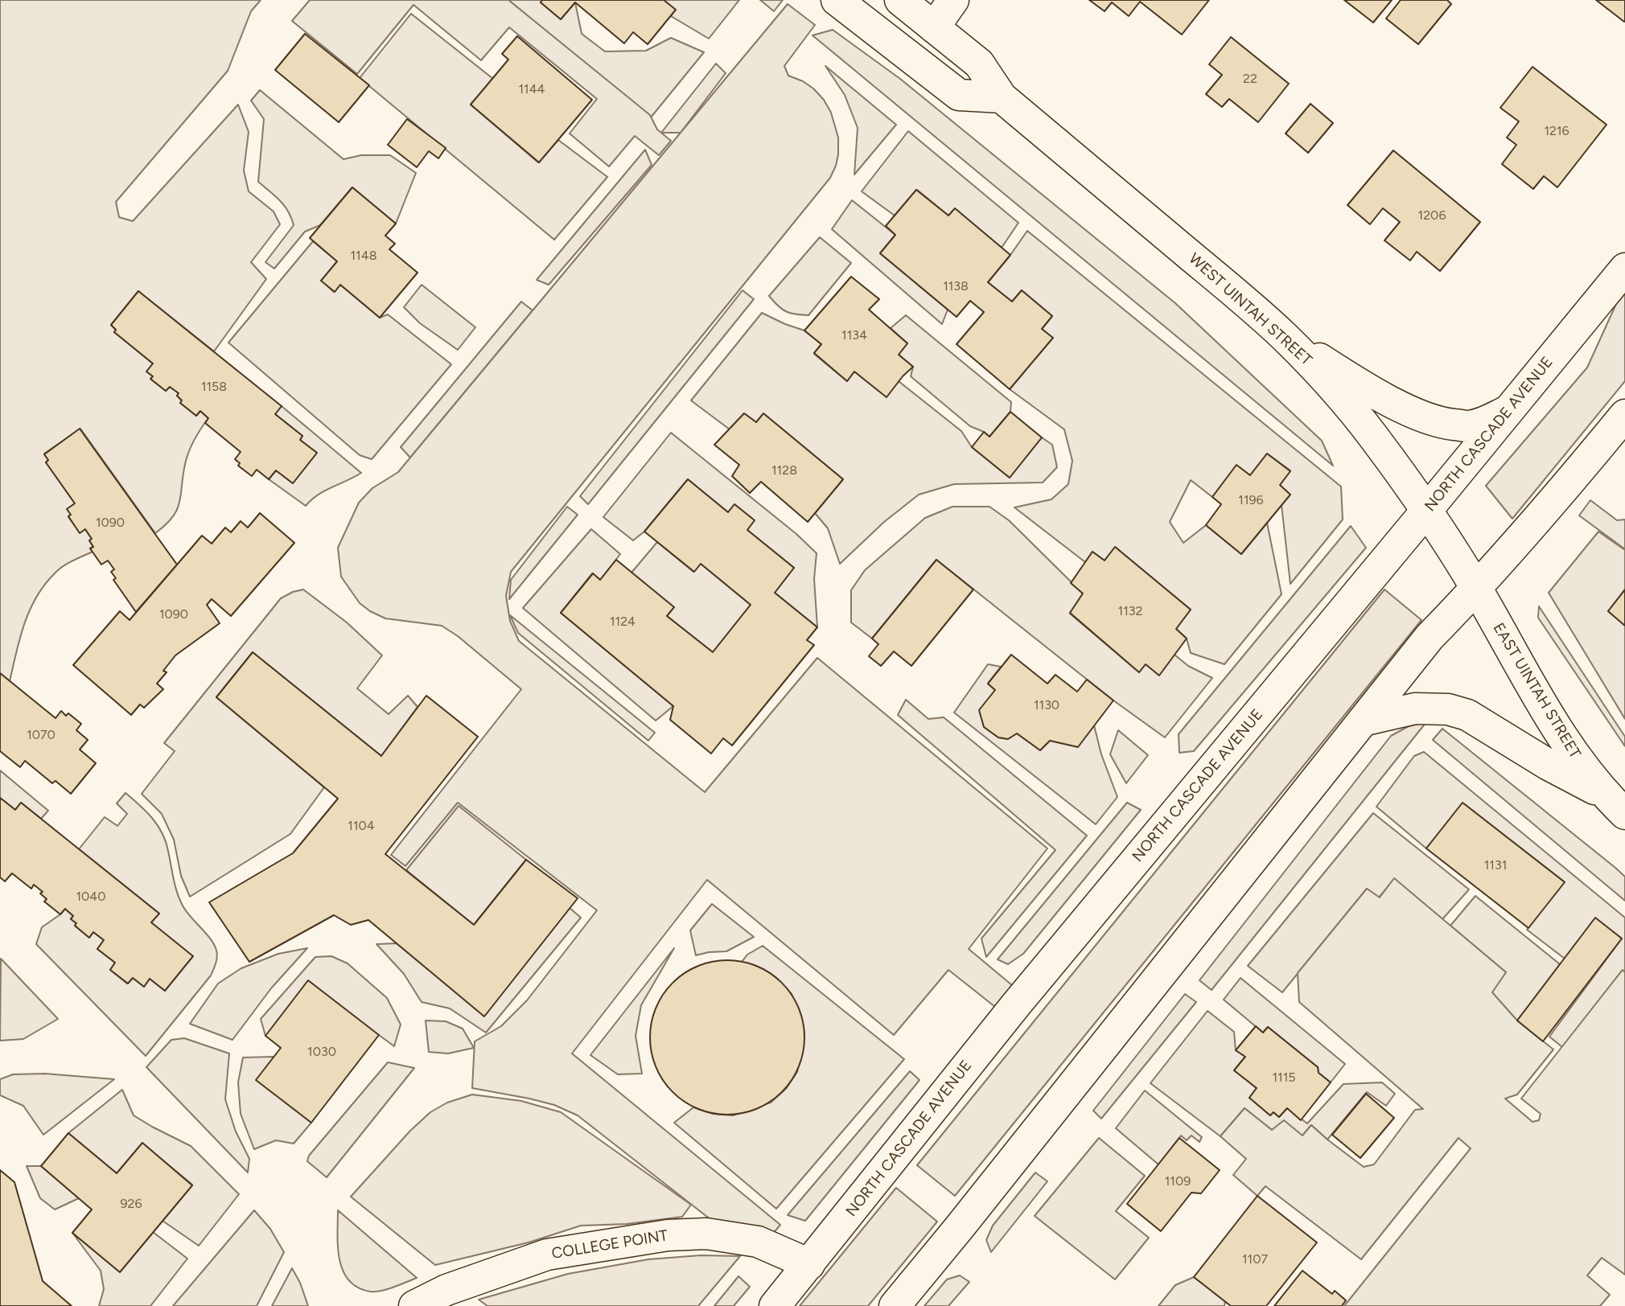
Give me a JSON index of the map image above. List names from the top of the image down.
{
  "streets": {
    "main road": [
      "WEST UINTAH STREET",
      "NORTH CASCADE AVENUE",
      "EAST UINTAH STREET",
      "COLLEGE POINT"
    ]
  },
  "crossings": [
    ["WEST UINTAH STREET", "NORTH CASCADE AVENUE"],
    ["WEST UINTAH STREET", "EAST UINTAH STREET"],
    ["NORTH CASCADE AVENUE", "COLLEGE POINT"]
  ],
  "house_numbers": [
    "22",
    "1144",
    "1216",
    "1206",
    "1148",
    "1138",
    "1134",
    "1158",
    "1128",
    "1196",
    "1090",
    "1132",
    "1090",
    "1124",
    "1130",
    "1070",
    "1104",
    "1131",
    "1040",
    "1030",
    "1115",
    "1109",
    "926",
    "1107"
  ]
}
